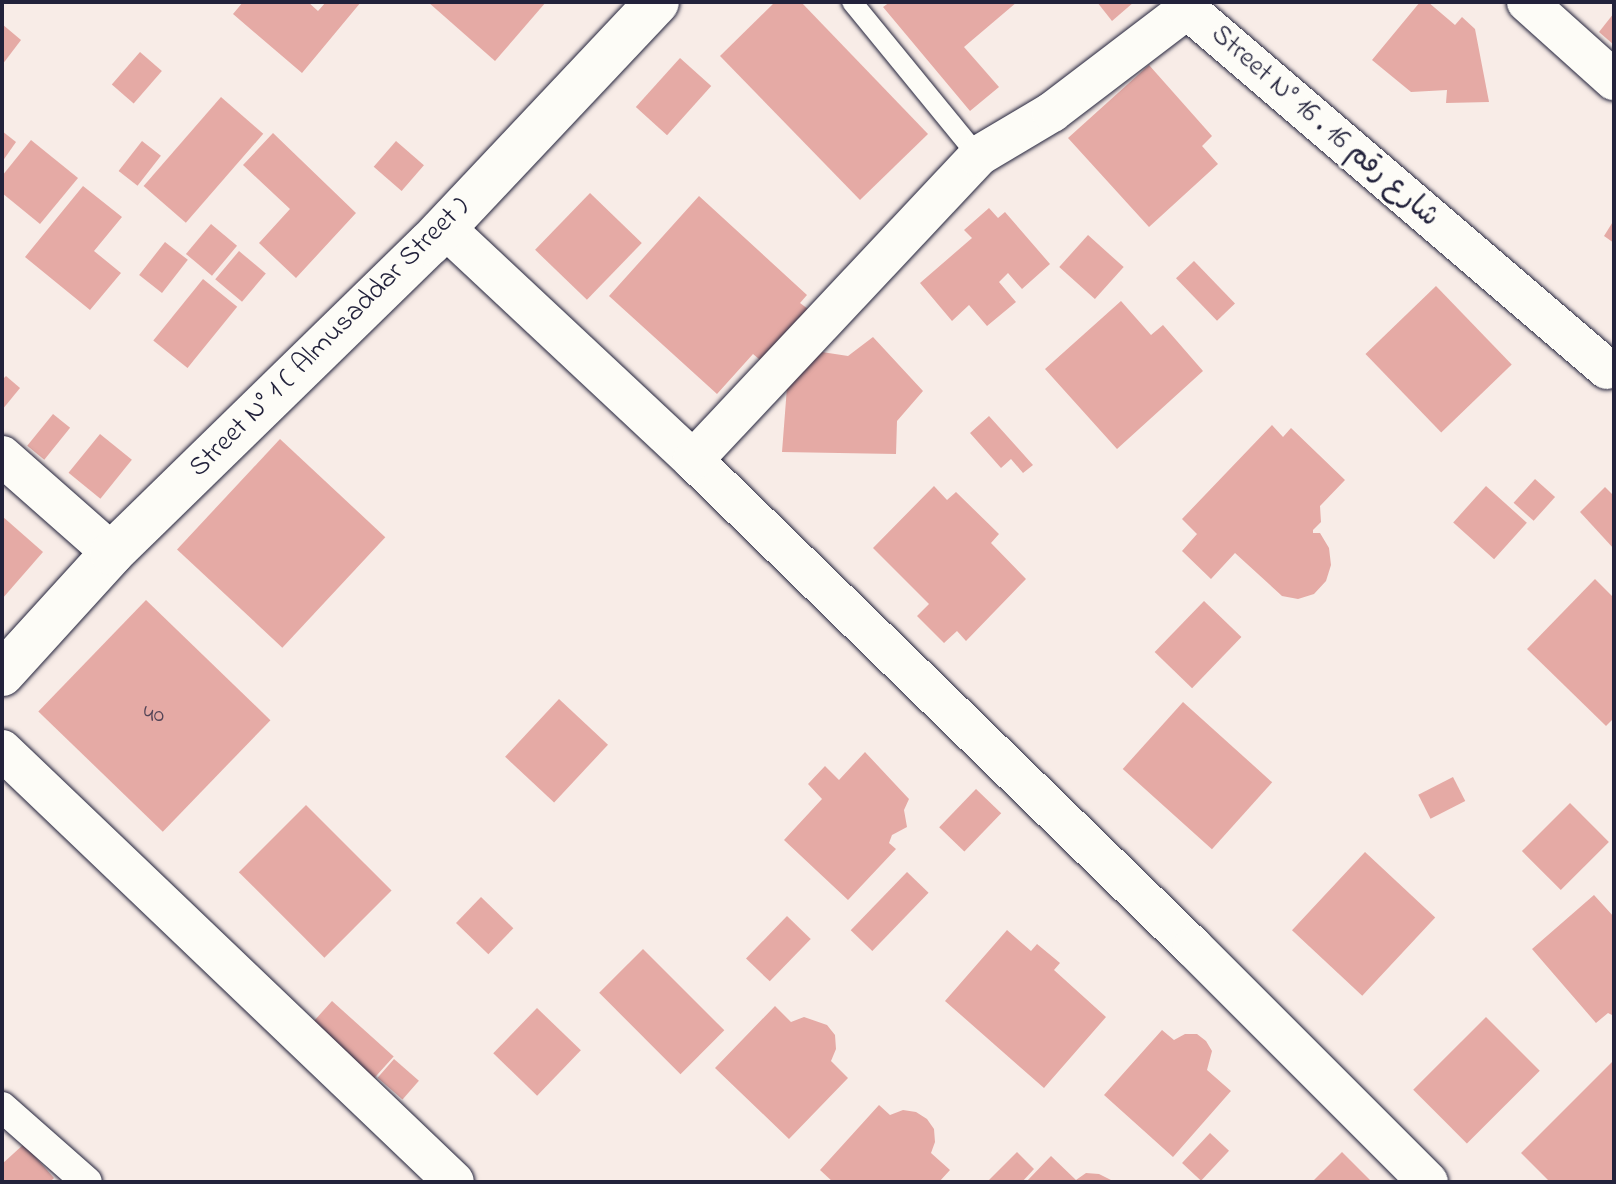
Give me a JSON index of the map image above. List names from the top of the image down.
{
  "streets": {
    "street": ["Street N° 16 . شارع رقم 16", "Street N° 1 ( Almusaddar Street )"]
  },
  "house_numbers": ["40"]
}
